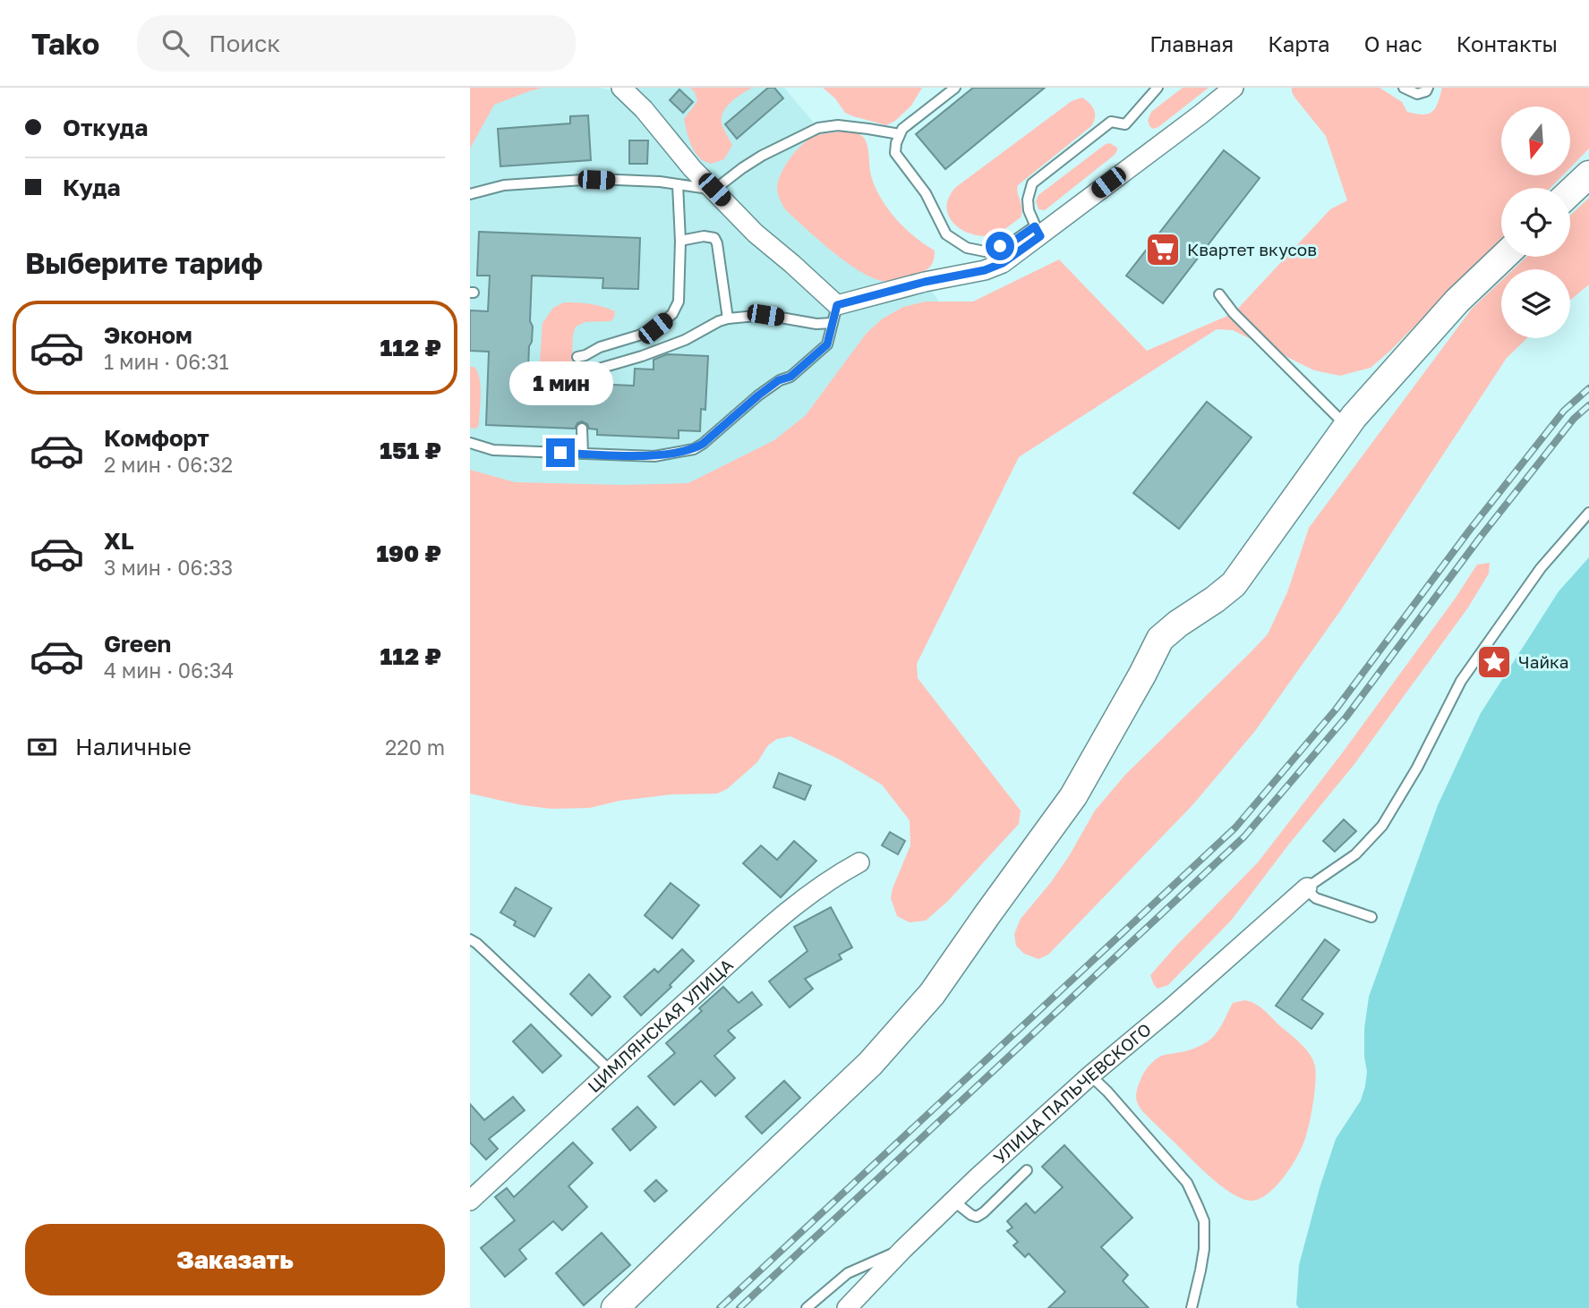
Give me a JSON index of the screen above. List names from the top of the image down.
{
  "streets": {
    "street": ["ЦИМЛЯНСКАЯ УЛИЦА", "УЛИЦА ПАЛЬЧЕВСКОГО"]
  },
  "places": {
    "supermarket": ["Квартет вкусов"],
    "place": ["Чайка"]
  },
  "north": "bottom",
  "page": {
    "header": "Tako",
    "search": "Поиск",
    "nav": [
      "Главная",
      "Карта",
      "О нас",
      "Контакты"
    ],
    "banner": ["Откуда", "Куда"],
    "heading": "Выберите тариф",
    "list": [
      {
        "name": "Эконом",
        "note": "1 мин · 06:31",
        "value": "112 ₽"
      },
      {
        "name": "Комфорт",
        "note": "2 мин · 06:32",
        "value": "151 ₽"
      },
      {
        "name": "XL",
        "note": "3 мин · 06:33",
        "value": "190 ₽"
      },
      {
        "name": "Green",
        "note": "4 мин · 06:34",
        "value": "112 ₽"
      }
    ],
    "bubble": "1 мин",
    "pay": ["Наличные", "220 m"],
    "buttons": "Заказать"
  }
}
